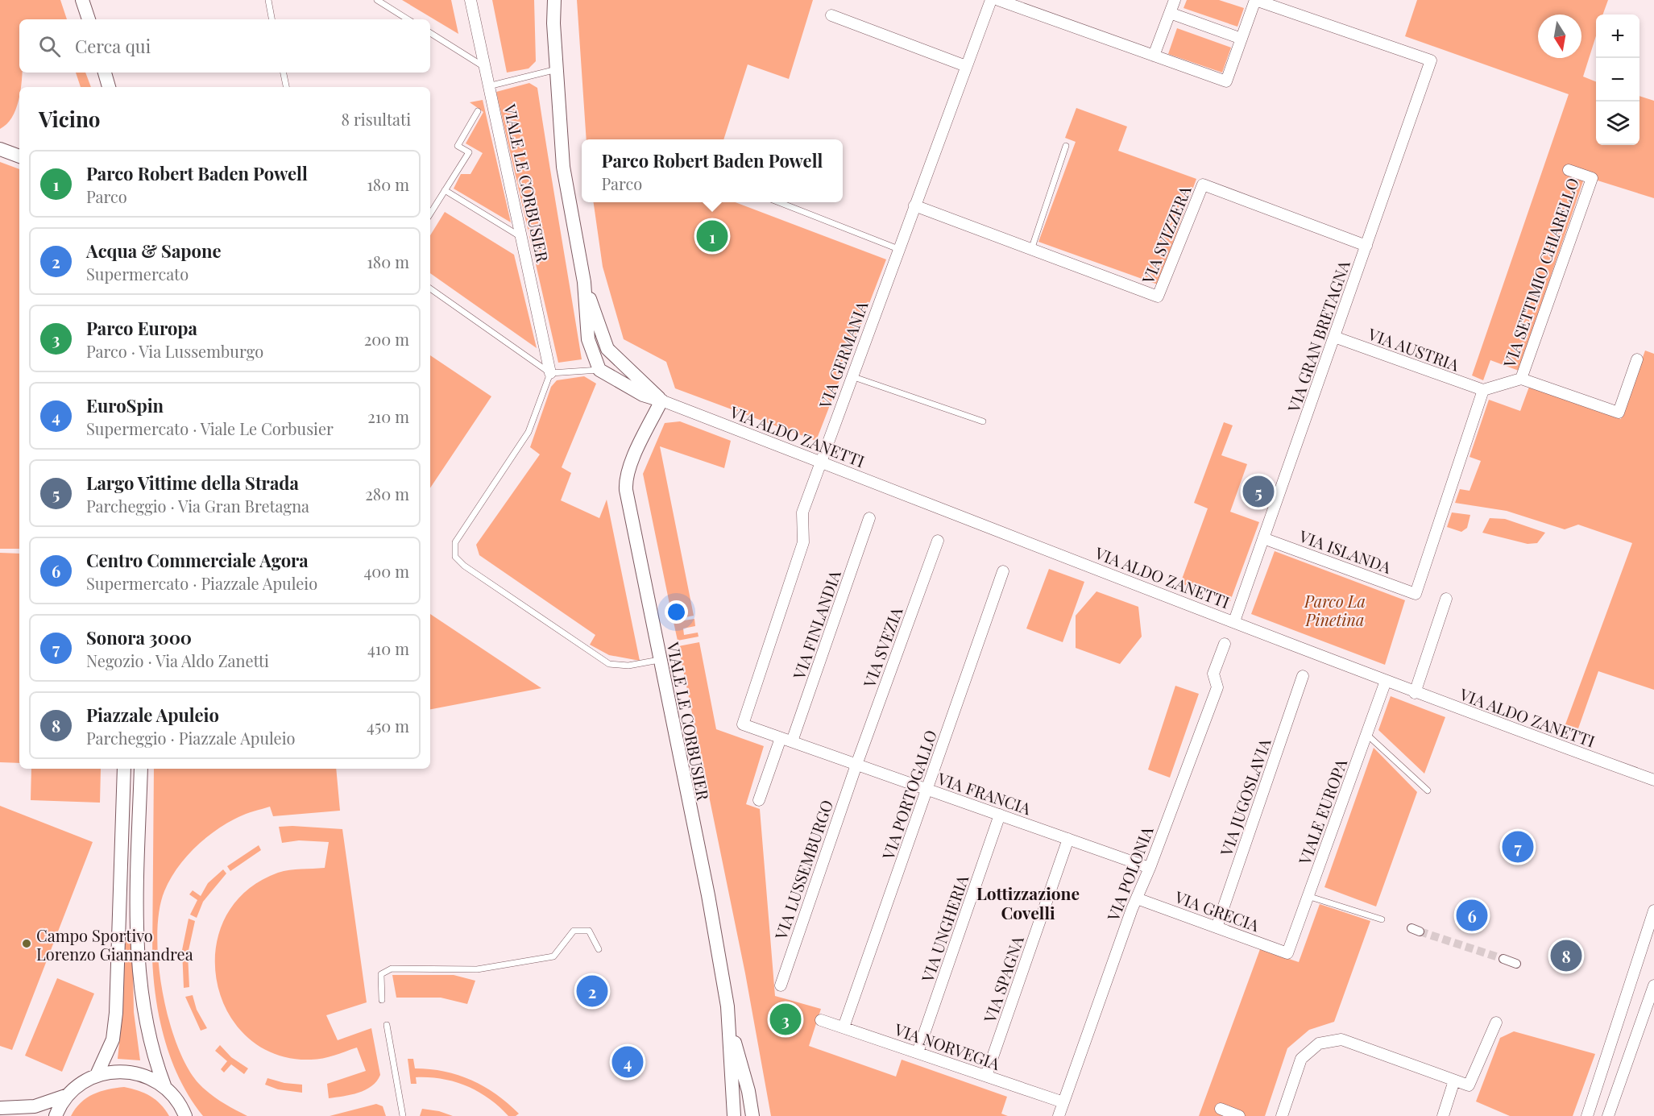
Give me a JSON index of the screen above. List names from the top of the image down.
{
  "streets": {
    "street": [
      "VIALE LE CORBUSIER",
      "VIA SVIZZERA",
      "VIA SETTIMIO CHIARELLO",
      "VIA GRAN BRETAGNA",
      "VIA AUSTRIA",
      "VIA GERMANIA",
      "VIA ALDO ZANETTI",
      "VIA ISLANDA",
      "VIA FINLANDIA",
      "VIA SVEZIA",
      "VIA FRANCIA",
      "VIA PORTOGALLO",
      "VIA JUGOSLAVIA",
      "VIALE EUROPA",
      "VIA LUSSEMBURGO",
      "VIA POLONIA",
      "VIA GRECIA",
      "VIA UNGHERIA",
      "VIA SPAGNA",
      "VIA NORVEGIA"
    ]
  },
  "crossings": [
    ["VIALE LE CORBUSIER", "VIA ALDO ZANETTI"],
    ["VIA SVIZZERA", "VIA GRAN BRETAGNA"],
    ["VIA SVIZZERA", "VIA GERMANIA"],
    ["VIA SETTIMIO CHIARELLO", "VIA AUSTRIA"],
    ["VIA SETTIMIO CHIARELLO", "VIA ISLANDA"],
    ["VIA GRAN BRETAGNA", "VIA AUSTRIA"],
    ["VIA GRAN BRETAGNA", "VIA ALDO ZANETTI"],
    ["VIA GRAN BRETAGNA", "VIA ISLANDA"],
    ["VIA AUSTRIA", "VIA ISLANDA"],
    ["VIA GERMANIA", "VIA ALDO ZANETTI"],
    ["VIA GERMANIA", "VIA FRANCIA"],
    ["VIA ALDO ZANETTI", "VIALE EUROPA"],
    ["VIA FINLANDIA", "VIA FRANCIA"],
    ["VIA SVEZIA", "VIA FRANCIA"],
    ["VIA SVEZIA", "VIA LUSSEMBURGO"],
    ["VIA FRANCIA", "VIA PORTOGALLO"],
    ["VIA FRANCIA", "VIA LUSSEMBURGO"],
    ["VIA FRANCIA", "VIA POLONIA"],
    ["VIA FRANCIA", "VIA UNGHERIA"],
    ["VIA FRANCIA", "VIA SPAGNA"],
    ["VIA PORTOGALLO", "VIA NORVEGIA"],
    ["VIA JUGOSLAVIA", "VIA GRECIA"],
    ["VIALE EUROPA", "VIA GRECIA"],
    ["VIA POLONIA", "VIA GRECIA"],
    ["VIA POLONIA", "VIA NORVEGIA"],
    ["VIA UNGHERIA", "VIA NORVEGIA"],
    ["VIA SPAGNA", "VIA NORVEGIA"]
  ],
  "districts": ["Lottizzazione Covelli"],
  "parks": ["Parco La Pinetina"],
  "places": ["Campo Sportivo Lorenzo Giannandrea"],
  "north": "bottom",
  "page": {
    "map_buttons": ["+", "−"],
    "search": "Cerca qui",
    "heading": ["Vicino", "8 risultati"],
    "popup": ["Parco Robert Baden Powell", "Parco"],
    "list": [
      {
        "mark": "1",
        "name": "Parco Robert Baden Powell",
        "note": "Parco",
        "value": "180 m"
      },
      {
        "mark": "2",
        "name": "Acqua & Sapone",
        "note": "Supermercato",
        "value": "180 m"
      },
      {
        "mark": "3",
        "name": "Parco Europa",
        "note": "Parco · Via Lussemburgo",
        "value": "200 m"
      },
      {
        "mark": "4",
        "name": "EuroSpin",
        "note": "Supermercato · Viale Le Corbusier",
        "value": "210 m"
      },
      {
        "mark": "5",
        "name": "Largo Vittime della Strada",
        "note": "Parcheggio · Via Gran Bretagna",
        "value": "280 m"
      },
      {
        "mark": "6",
        "name": "Centro Commerciale Agora",
        "note": "Supermercato · Piazzale Apuleio",
        "value": "400 m"
      },
      {
        "mark": "7",
        "name": "Sonora 3000",
        "note": "Negozio · Via Aldo Zanetti",
        "value": "410 m"
      },
      {
        "mark": "8",
        "name": "Piazzale Apuleio",
        "note": "Parcheggio · Piazzale Apuleio",
        "value": "450 m"
      }
    ],
    "pins": [
      "1",
      "5",
      "7",
      "6",
      "8",
      "2",
      "3",
      "4"
    ]
  }
}
